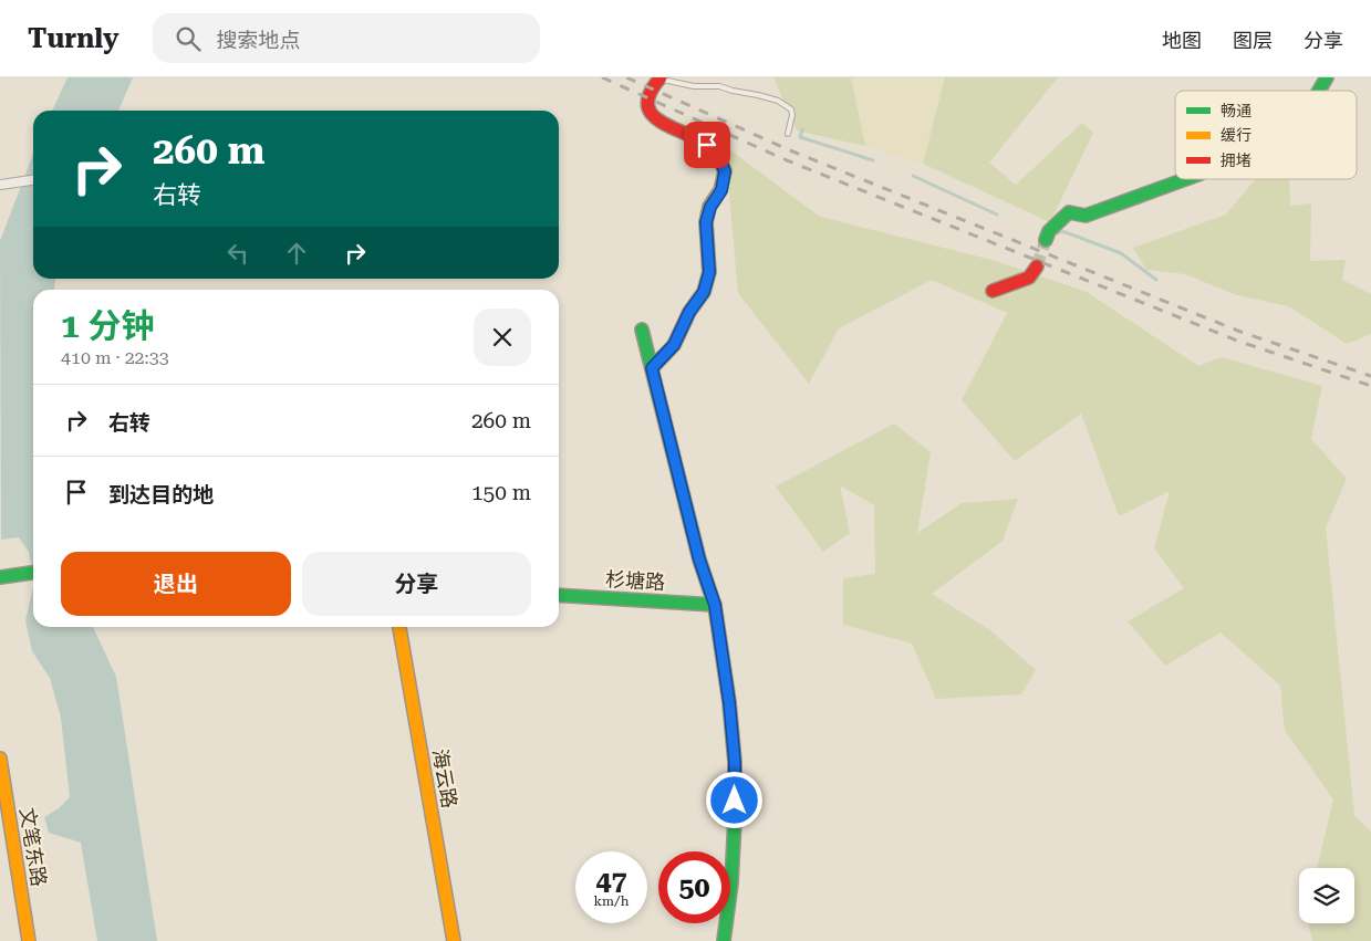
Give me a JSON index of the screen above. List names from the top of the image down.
{
  "streets": {
    "street": ["杉塘路", "海云路", "文笔东路"]
  },
  "legend": ["畅通", "缓行", "拥堵"],
  "page": {
    "header": "Turnly",
    "search": "搜索地点",
    "nav": ["地图", "图层", "分享"],
    "turn": ["260 m", "右转"],
    "heading": ["1 分钟", "410 m · 22:33"],
    "list": [
      {
        "name": "右转",
        "value": "260 m"
      },
      {
        "name": "到达目的地",
        "value": "150 m"
      }
    ],
    "buttons": ["退出", "分享"],
    "speed": "47 km/h",
    "limit": "50"
  }
}
